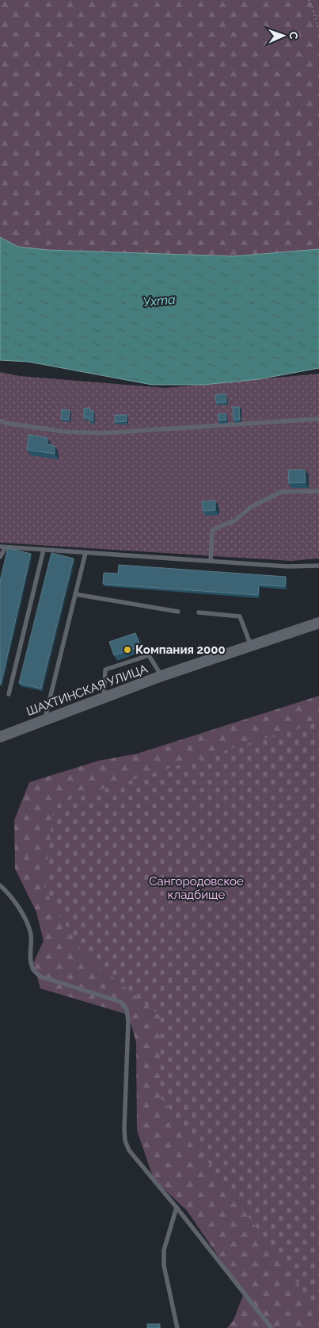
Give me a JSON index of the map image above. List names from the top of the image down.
{
  "streets": {
    "street": ["ШАХТИНСКАЯ УЛИЦА"]
  },
  "water": ["Ухта"],
  "parks": ["Сангородовское кладбище"],
  "places": ["Компания 2000"],
  "north": "right"
}
